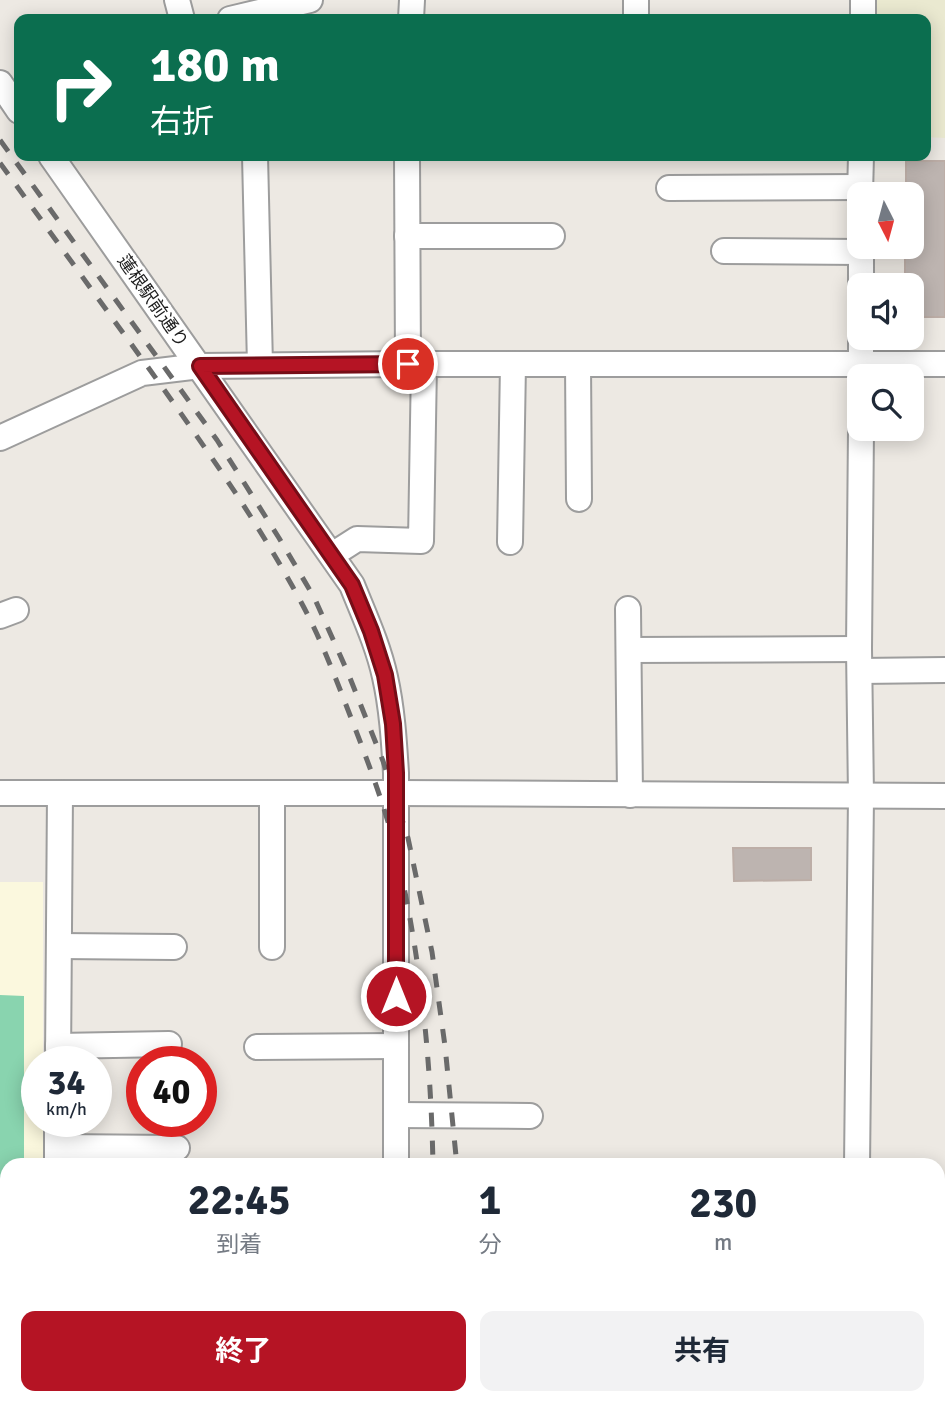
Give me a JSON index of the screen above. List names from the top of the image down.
{
  "streets": {
    "street": ["蓮根駅前通り"]
  },
  "north": "bottom",
  "page": {
    "turn": ["180 m", "右折"],
    "speed": "34 km/h",
    "limit": "40",
    "eta": [
      "22:45",
      "到着",
      "1",
      "分",
      "230",
      "m"
    ],
    "buttons": ["終了", "共有"]
  }
}
